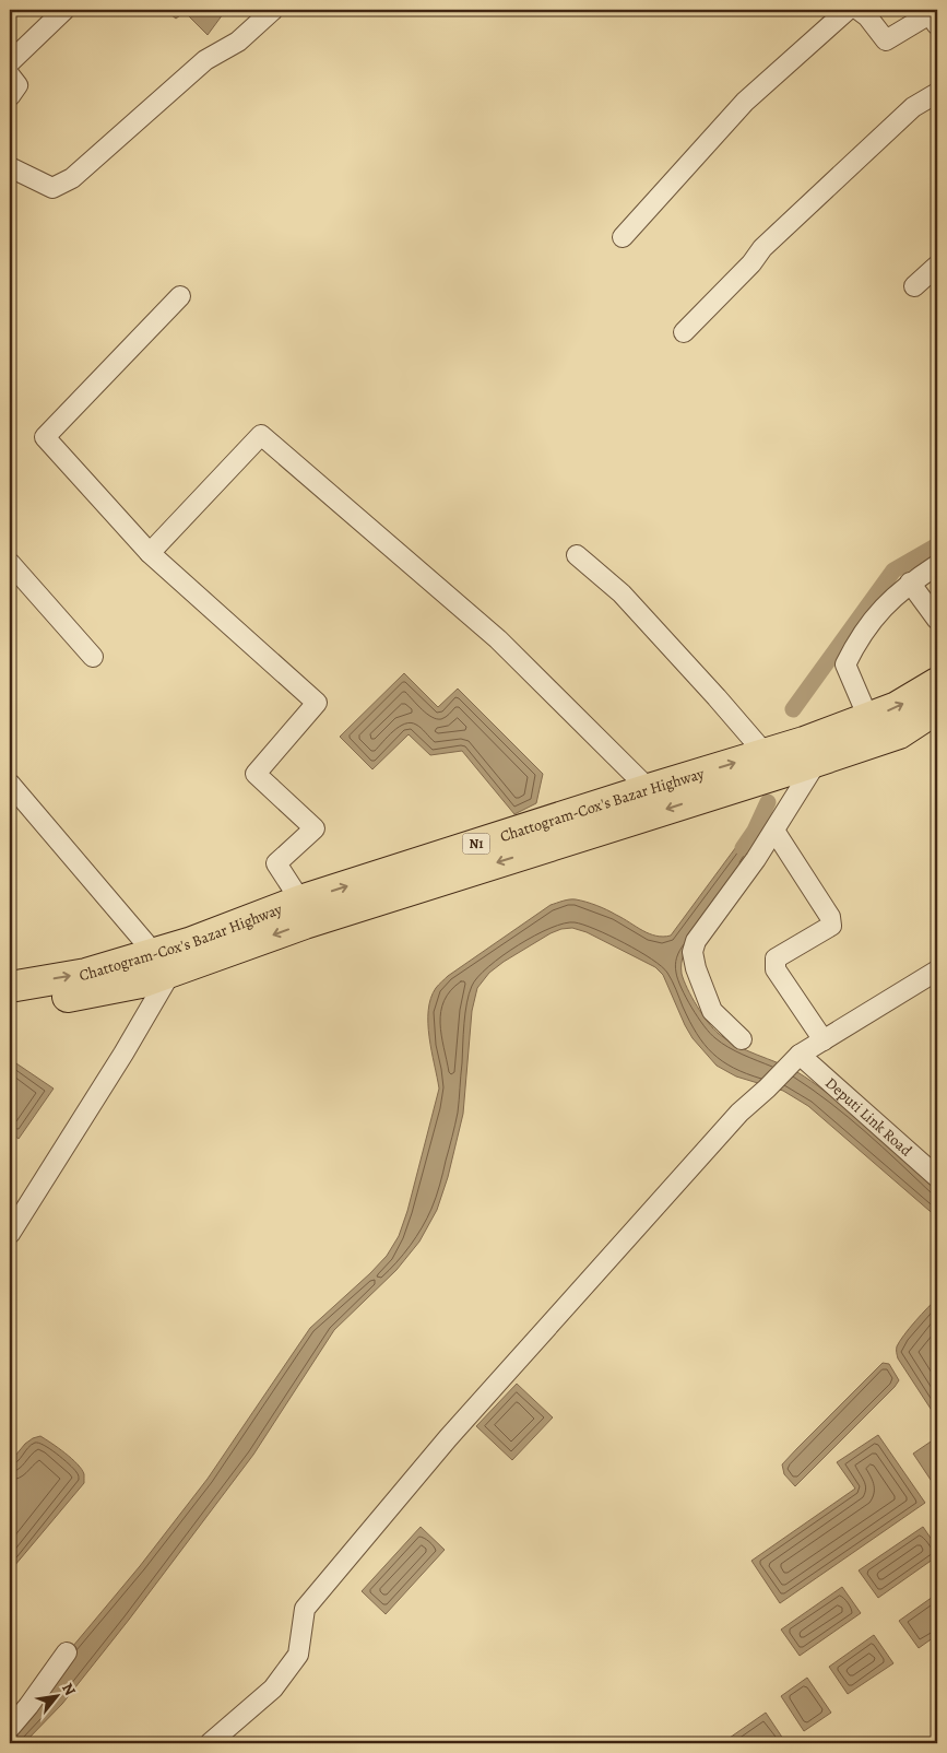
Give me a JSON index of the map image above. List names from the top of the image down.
{
  "streets": {
    "highway": ["Chattogram-Cox's Bazar Highway", "N1"],
    "street": ["Deputi Link Road"]
  },
  "north": "top right"
}
